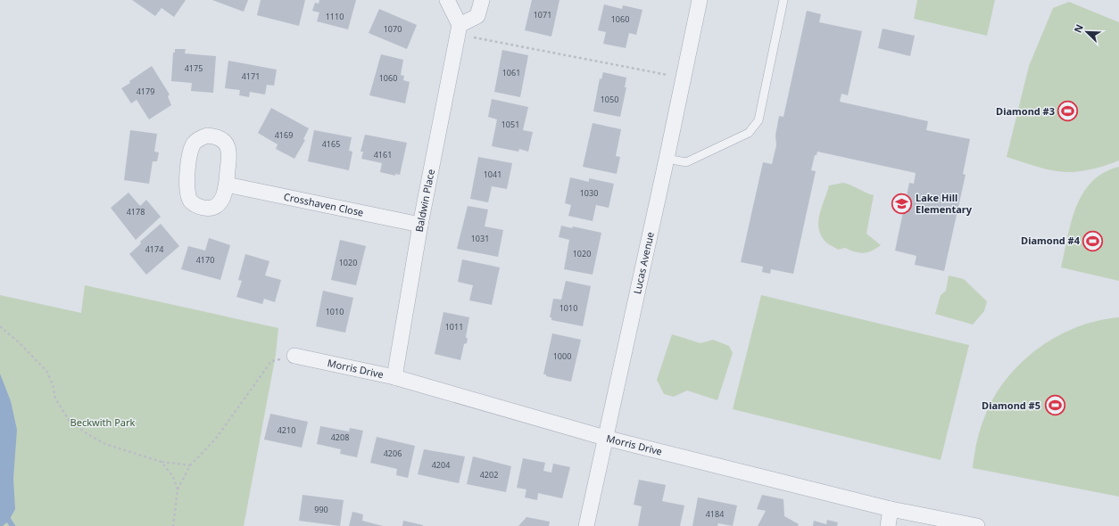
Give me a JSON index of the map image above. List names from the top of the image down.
{
  "streets": {
    "street": [
      "Baldwin Place",
      "Crosshaven Close",
      "Lucas Avenue",
      "Morris Drive"
    ]
  },
  "crossings": [
    ["Baldwin Place", "Crosshaven Close"],
    ["Baldwin Place", "Morris Drive"],
    ["Lucas Avenue", "Morris Drive"]
  ],
  "parks": ["Beckwith Park"],
  "places": {
    "sports": ["Diamond #3", "Diamond #4", "Diamond #5"],
    "school or university": ["Lake Hill Elementary"]
  },
  "house_numbers": [
    "1071",
    "1110",
    "1060",
    "1070",
    "4175",
    "1061",
    "4171",
    "1060",
    "4179",
    "1050",
    "1051",
    "4169",
    "4165",
    "4161",
    "1041",
    "1030",
    "4178",
    "1031",
    "4174",
    "1020",
    "4170",
    "1020",
    "1010",
    "1010",
    "1011",
    "1000",
    "4210",
    "4208",
    "4206",
    "4204",
    "4202",
    "990",
    "4184"
  ],
  "north": "top left"
}
